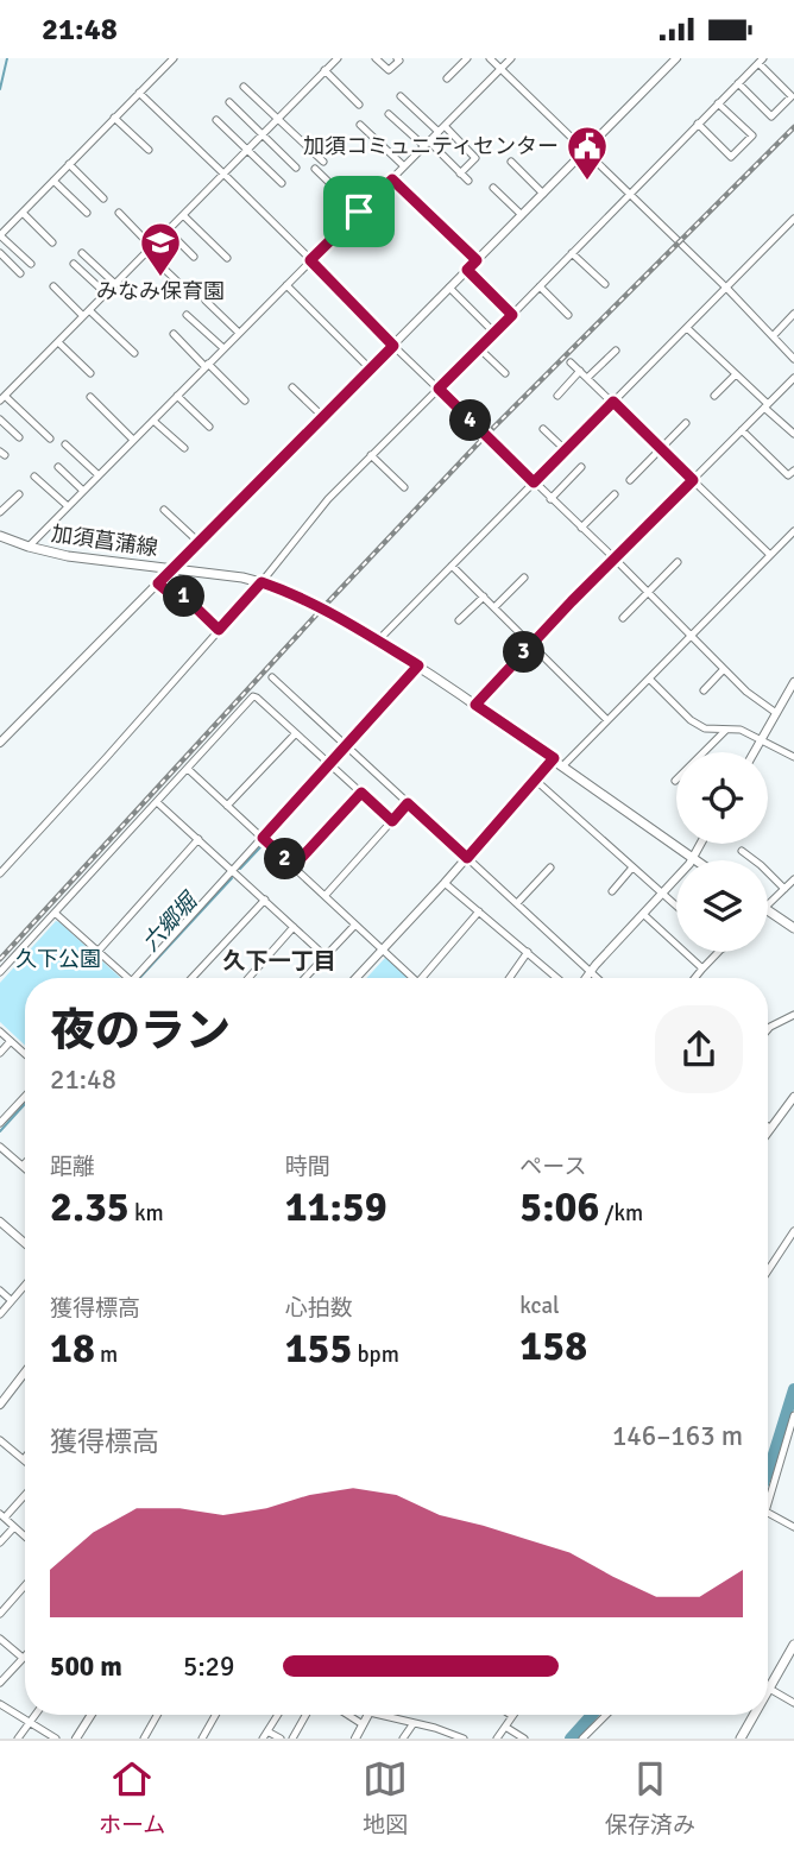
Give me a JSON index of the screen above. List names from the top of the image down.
{
  "streets": {
    "main road": ["加須菖蒲線"]
  },
  "districts": ["久下一丁目"],
  "water": ["六郷堀"],
  "parks": ["久下公園"],
  "places": {
    "public building": ["加須コミュニティセンター"],
    "school or university": ["みなみ保育園"]
  },
  "page": {
    "status": "21:48",
    "pins": [
      "4",
      "1",
      "3",
      "2"
    ],
    "heading": ["夜のラン", "21:48"],
    "stats": [
      ["距離", "2.35 km"],
      ["時間", "11:59"],
      ["ペース", "5:06 /km"],
      ["獲得標高", "18 m"],
      ["心拍数", "155 bpm"],
      ["kcal", "158"]
    ],
    "chart": ["獲得標高", "146–163 m"],
    "list": [
      {
        "name": "500 m",
        "note": "5:29"
      }
    ],
    "tabs": ["ホーム", "地図", "保存済み"]
  }
}
